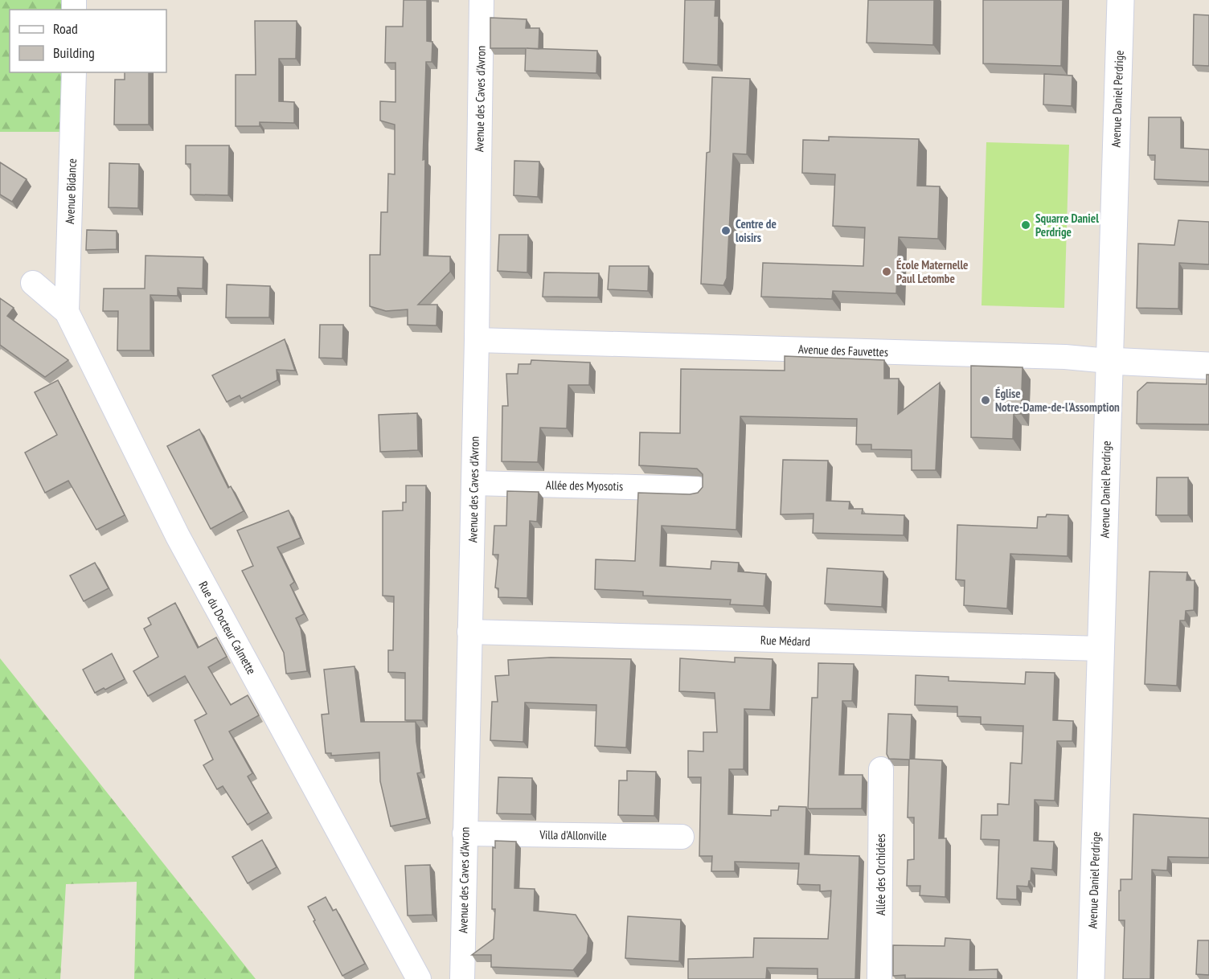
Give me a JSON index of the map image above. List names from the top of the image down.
{
  "streets": {
    "street": [
      "Avenue des Caves d'Avron",
      "Avenue Daniel Perdrige",
      "Avenue Bidance",
      "Avenue des Fauvettes",
      "Allée des Myosotis",
      "Rue du Docteur Calmette",
      "Rue Médard",
      "Villa d'Allonville",
      "Allée des Orchidées"
    ]
  },
  "crossings": [
    ["Avenue des Caves d'Avron", "Avenue des Fauvettes"],
    ["Avenue des Caves d'Avron", "Allée des Myosotis"],
    ["Avenue des Caves d'Avron", "Rue Médard"],
    ["Avenue des Caves d'Avron", "Villa d'Allonville"],
    ["Avenue Daniel Perdrige", "Avenue des Fauvettes"],
    ["Avenue Daniel Perdrige", "Rue Médard"],
    ["Avenue Bidance", "Rue du Docteur Calmette"]
  ],
  "places": [
    "Squarre Daniel Perdrige",
    "Centre de loisirs",
    "École Maternelle Paul Letombe",
    "Église Notre-Dame-de-l'Assomption"
  ],
  "legend": ["Road", "Building"]
}
